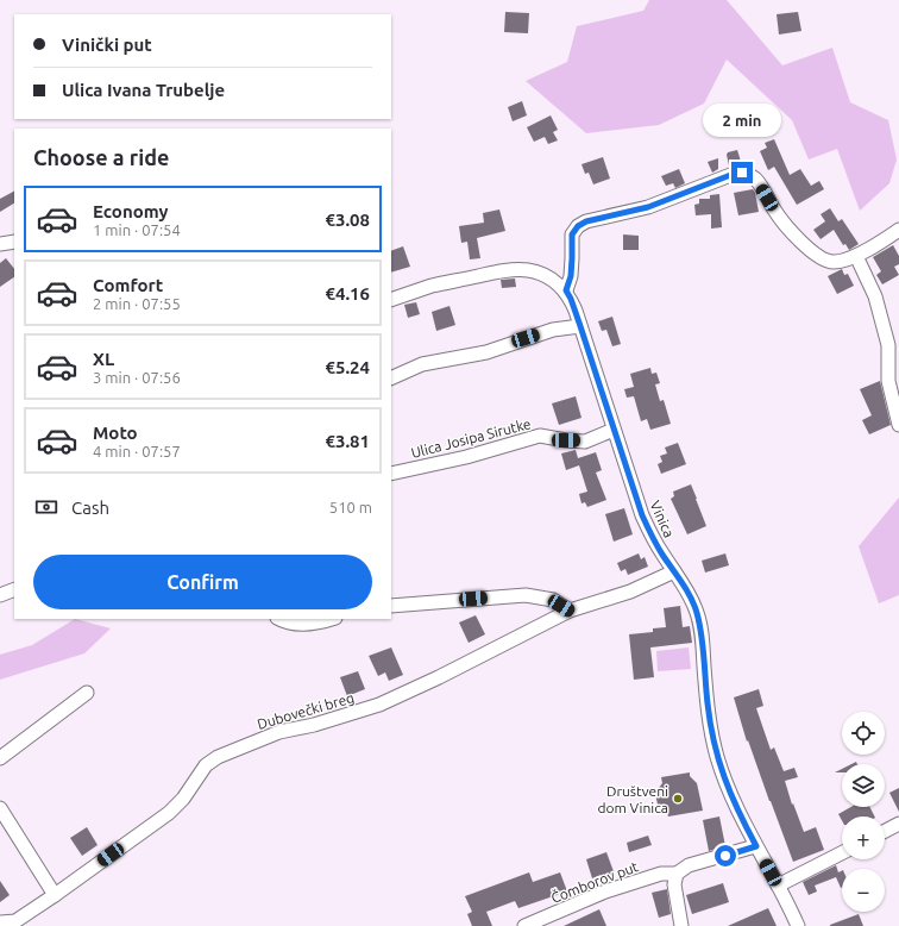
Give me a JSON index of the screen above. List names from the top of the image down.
{
  "streets": {
    "street": [
      "Ulica Josipa Sirutke",
      "Vinica",
      "Dubovečki breg",
      "Čomborov put"
    ]
  },
  "crossings": [
    ["Ulica Josipa Sirutke", "Vinica"],
    ["Vinica", "Dubovečki breg"]
  ],
  "places": ["Društveni dom Vinica"],
  "page": {
    "banner": ["Vinički put", "Ulica Ivana Trubelje"],
    "bubble": "2 min",
    "heading": "Choose a ride",
    "list": [
      {
        "name": "Economy",
        "note": "1 min · 07:54",
        "value": "€3.08"
      },
      {
        "name": "Comfort",
        "note": "2 min · 07:55",
        "value": "€4.16"
      },
      {
        "name": "XL",
        "note": "3 min · 07:56",
        "value": "€5.24"
      },
      {
        "name": "Moto",
        "note": "4 min · 07:57",
        "value": "€3.81"
      }
    ],
    "pay": ["Cash", "510 m"],
    "buttons": "Confirm",
    "map_buttons": ["+", "−"]
  }
}
